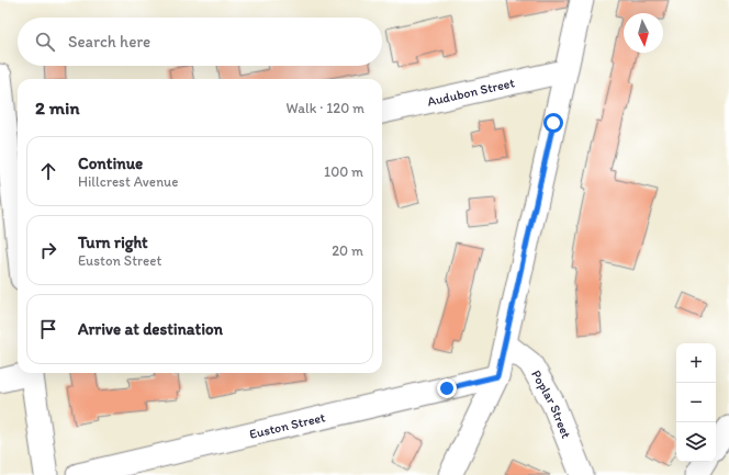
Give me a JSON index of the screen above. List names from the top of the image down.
{
  "streets": {
    "street": ["Audubon Street", "Poplar Street", "Euston Street"]
  },
  "north": "bottom",
  "page": {
    "search": "Search here",
    "heading": ["2 min", "Walk · 120 m"],
    "list": [
      ["Continue", "Hillcrest Avenue", "100 m"],
      ["Turn right", "Euston Street", "20 m"],
      "Arrive at destination"
    ],
    "map_buttons": ["+", "−"]
  }
}
